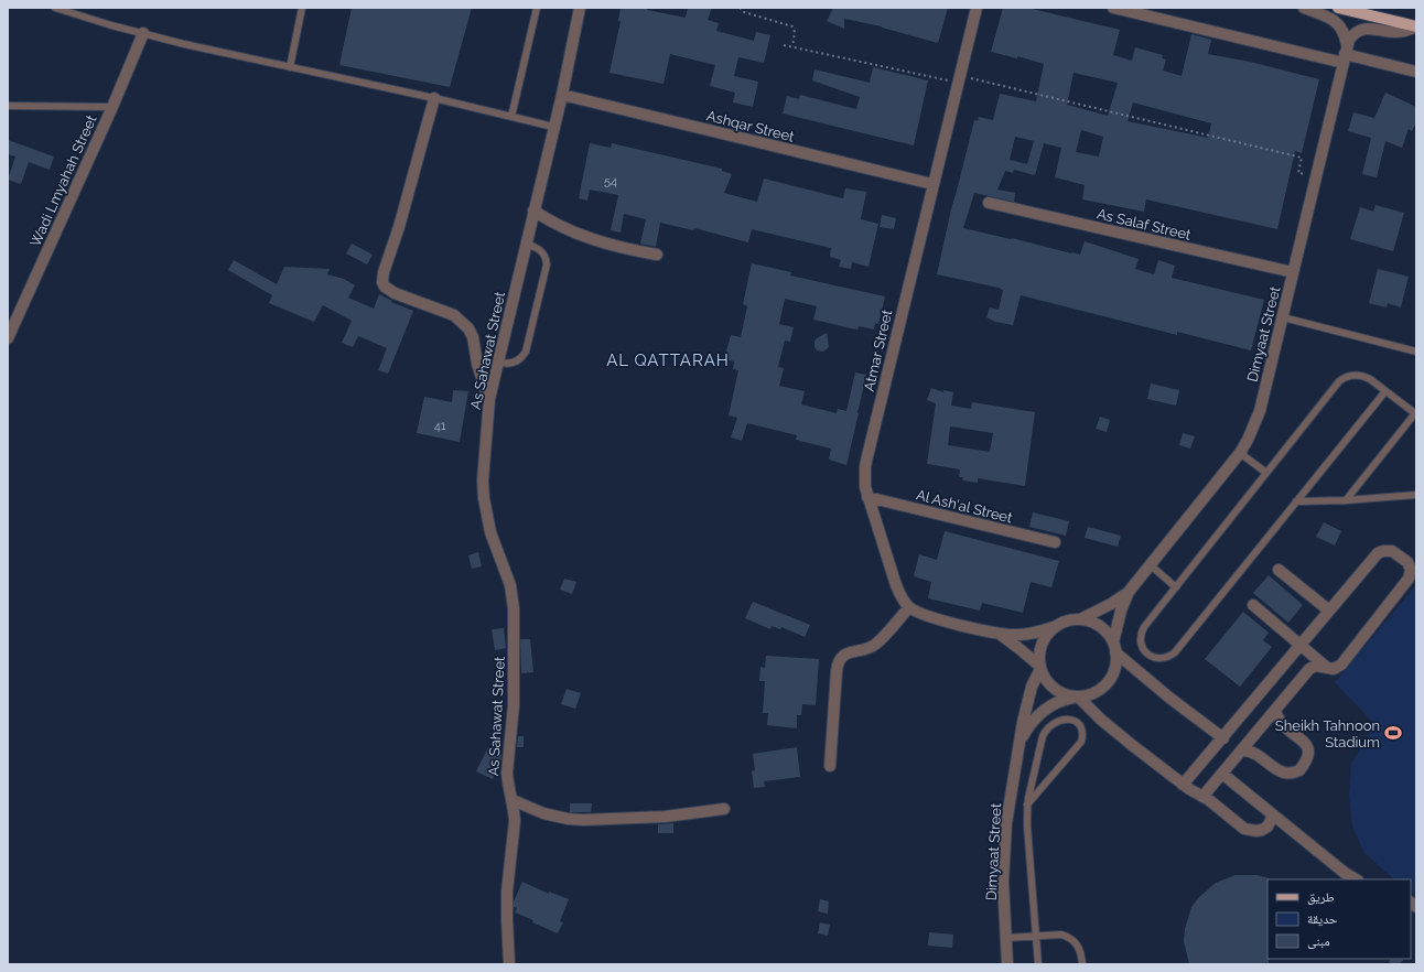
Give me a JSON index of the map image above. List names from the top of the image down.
{
  "streets": {
    "street": [
      "Ashqar Street",
      "Wadi Lmyahah Street",
      "As Salaf Street",
      "Dimyaat Street",
      "As Sahawat Street",
      "Atmar Street",
      "Al Ash'al Street"
    ]
  },
  "crossings": [
    ["Ashqar Street", "As Sahawat Street"],
    ["Ashqar Street", "Atmar Street"],
    ["As Salaf Street", "Dimyaat Street"],
    ["Atmar Street", "Al Ash'al Street"]
  ],
  "districts": ["AL QATTARAH"],
  "places": {
    "sports": ["Sheikh Tahnoon Stadium"]
  },
  "house_numbers": ["54", "41"],
  "legend": ["طريق", "حديقة", "مبنى"]
}
